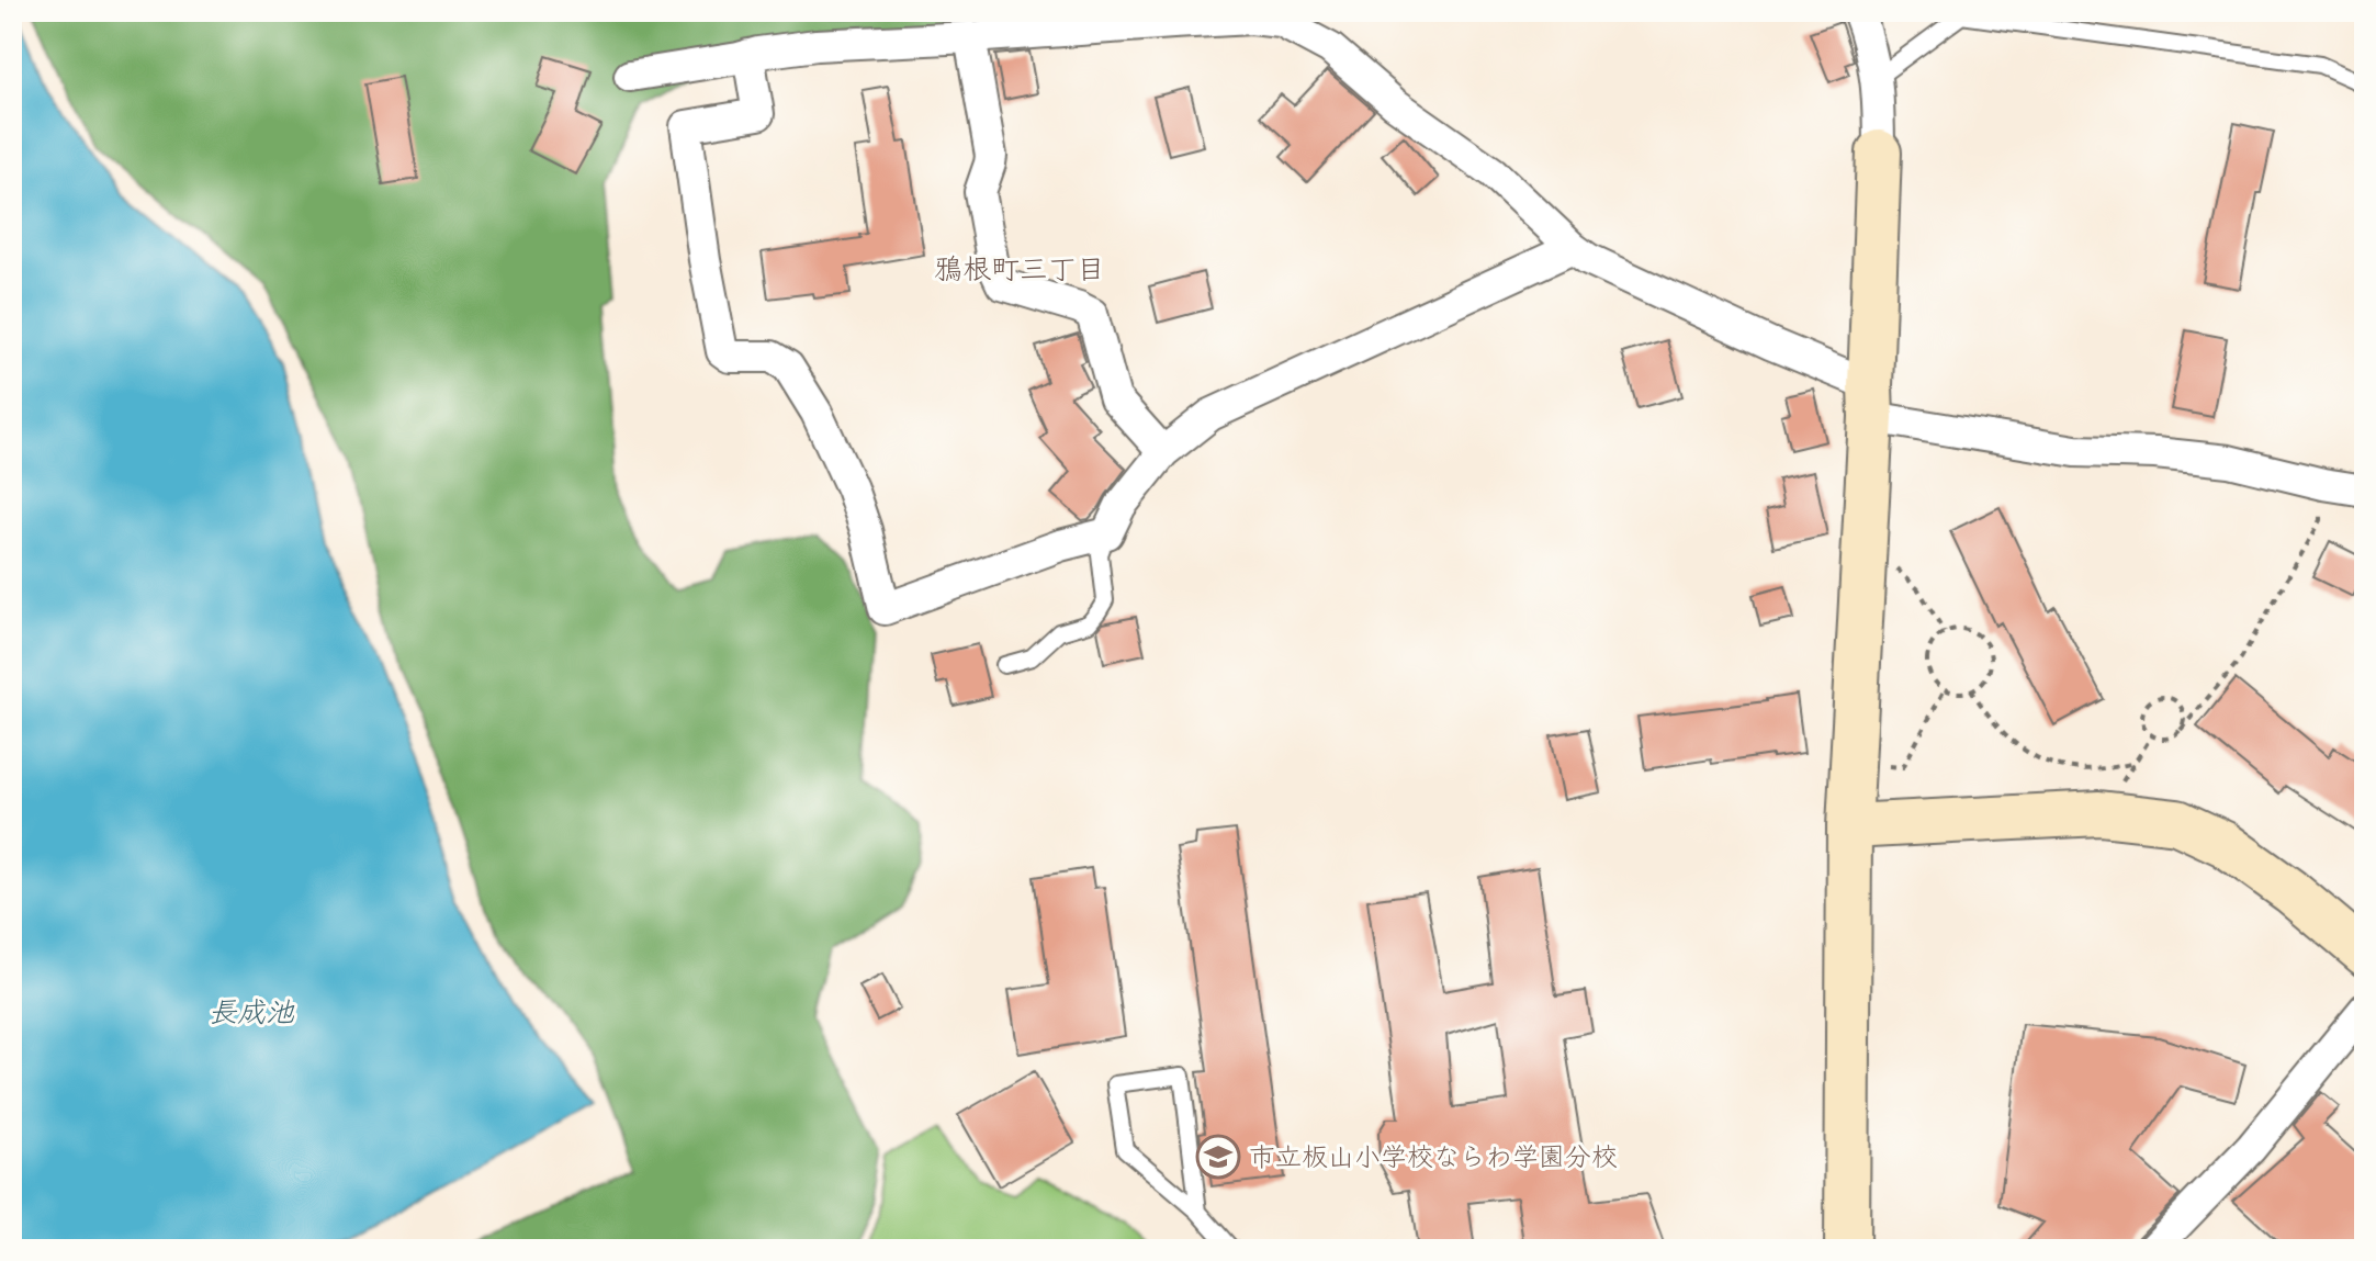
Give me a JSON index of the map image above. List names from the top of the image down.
{
  "districts": ["鴉根町三丁目"],
  "water": ["長成池"],
  "places": {
    "school or university": ["市立板山小学校ならわ学園分校"]
  }
}
